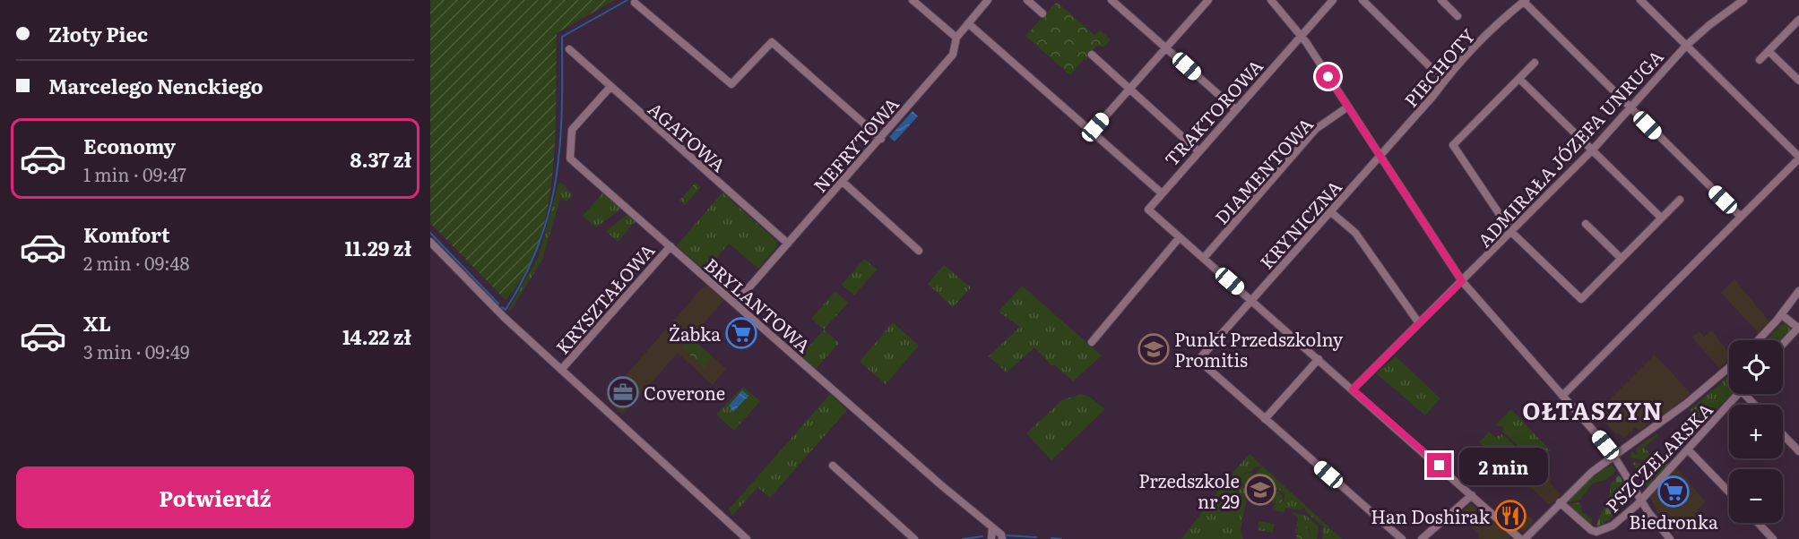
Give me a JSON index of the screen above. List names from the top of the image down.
{
  "streets": {
    "street": [
      "PIECHOTY",
      "TRAKTOROWA",
      "AGATOWA",
      "NEFRYTOWA",
      "ADMIRAŁA JÓZEFA UNRUGA",
      "DIAMENTOWA",
      "KRYNICZNA",
      "KRYSZTAŁOWA",
      "BRYLANTOWA",
      "PSZCZELARSKA"
    ]
  },
  "crossings": [
    ["PIECHOTY", "KRYNICZNA"],
    ["AGATOWA", "NEFRYTOWA"],
    ["AGATOWA", "BRYLANTOWA"],
    ["NEFRYTOWA", "BRYLANTOWA"],
    ["KRYSZTAŁOWA", "BRYLANTOWA"]
  ],
  "districts": ["OŁTASZYN"],
  "places": {
    "supermarket": ["Żabka", "Biedronka"],
    "school or university": ["Punkt Przedszkolny Promitis", "Przedszkole nr 29"],
    "office": ["Coverone"],
    "restaurant": ["Han Doshirak"]
  },
  "page": {
    "banner": ["Złoty Piec", "Marcelego Nenckiego"],
    "list": [
      {
        "name": "Economy",
        "note": "1 min · 09:47",
        "value": "8.37 zł"
      },
      {
        "name": "Komfort",
        "note": "2 min · 09:48",
        "value": "11.29 zł"
      },
      {
        "name": "XL",
        "note": "3 min · 09:49",
        "value": "14.22 zł"
      }
    ],
    "map_buttons": ["+", "−"],
    "bubble": "2 min",
    "buttons": "Potwierdź"
  }
}
